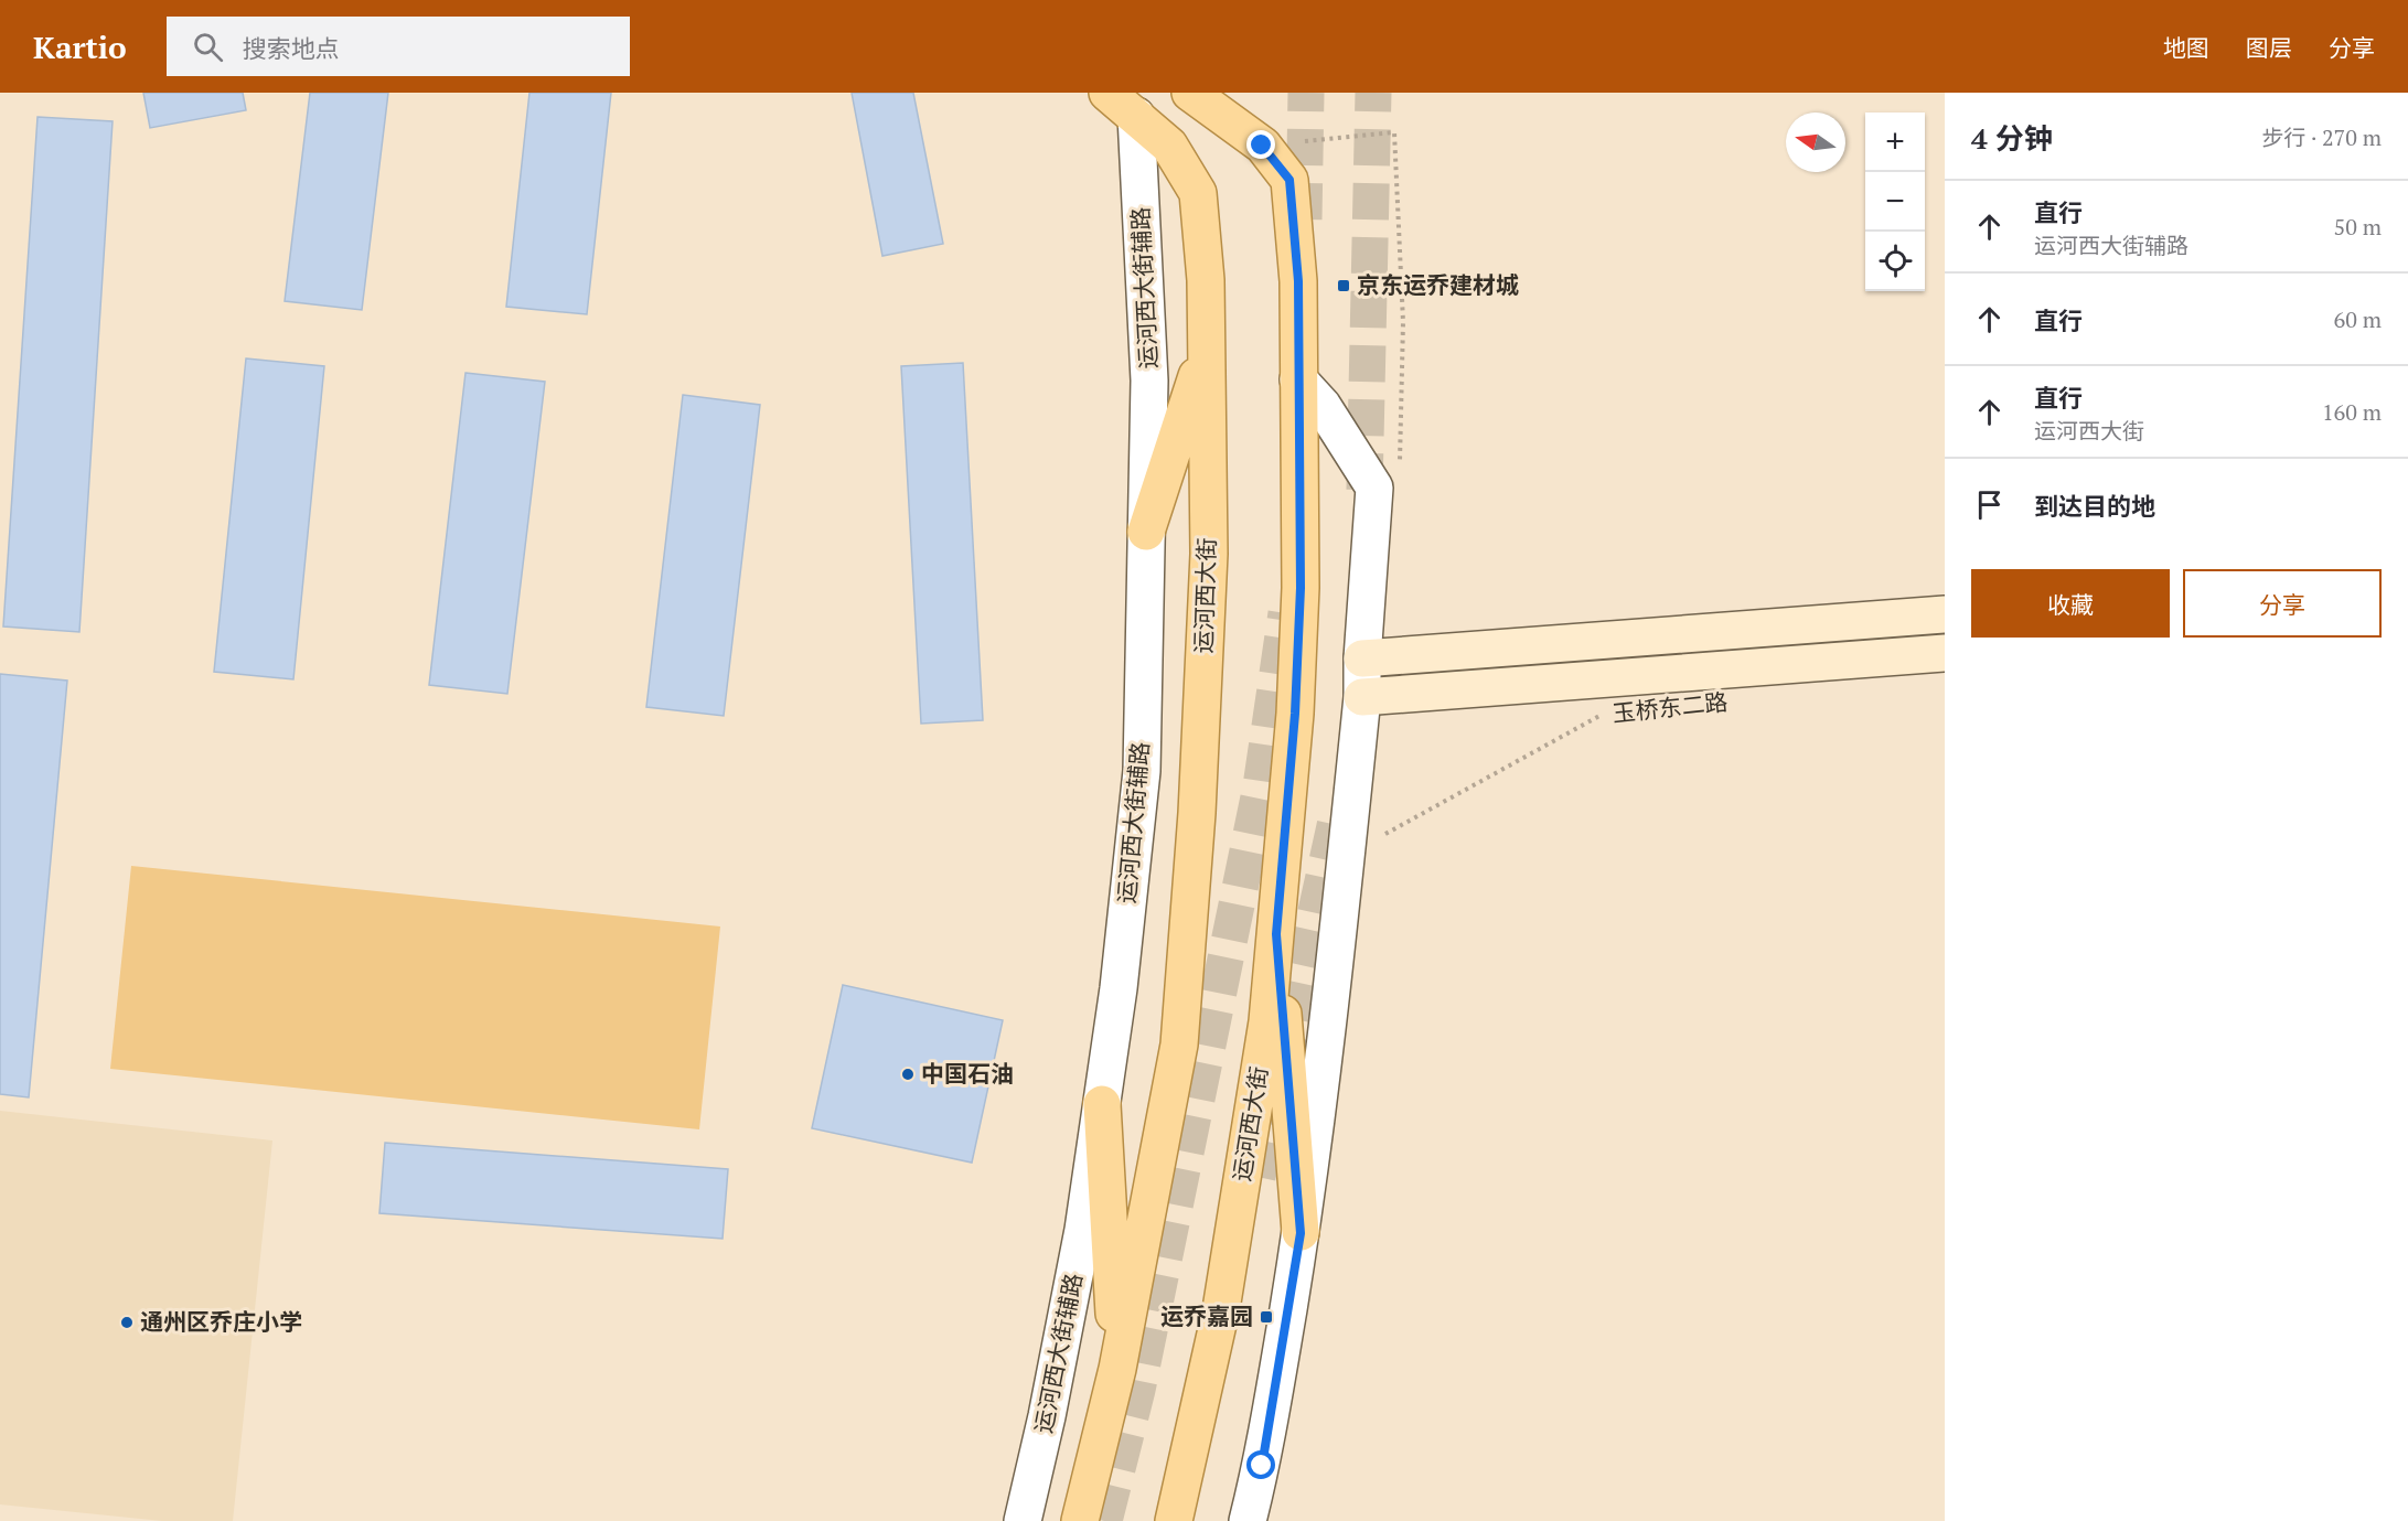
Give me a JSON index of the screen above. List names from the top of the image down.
{
  "streets": {
    "main road": ["运河西大街", "玉桥东二路"],
    "street": ["运河西大街辅路"]
  },
  "crossings": [
    ["运河西大街辅路", "运河西大街"]
  ],
  "places": {
    "transit": ["京东运乔建材城", "运乔嘉园"],
    "other": ["中国石油", "通州区乔庄小学"]
  },
  "north": "left",
  "page": {
    "header": "Kartio",
    "search": "搜索地点",
    "nav": ["地图", "图层", "分享"],
    "heading": ["4 分钟", "步行 · 270 m"],
    "map_buttons": ["+", "−"],
    "list": [
      ["直行", "运河西大街辅路", "50 m"],
      ["直行", "60 m"],
      ["直行", "运河西大街", "160 m"],
      "到达目的地"
    ],
    "buttons": ["收藏", "分享"]
  }
}
